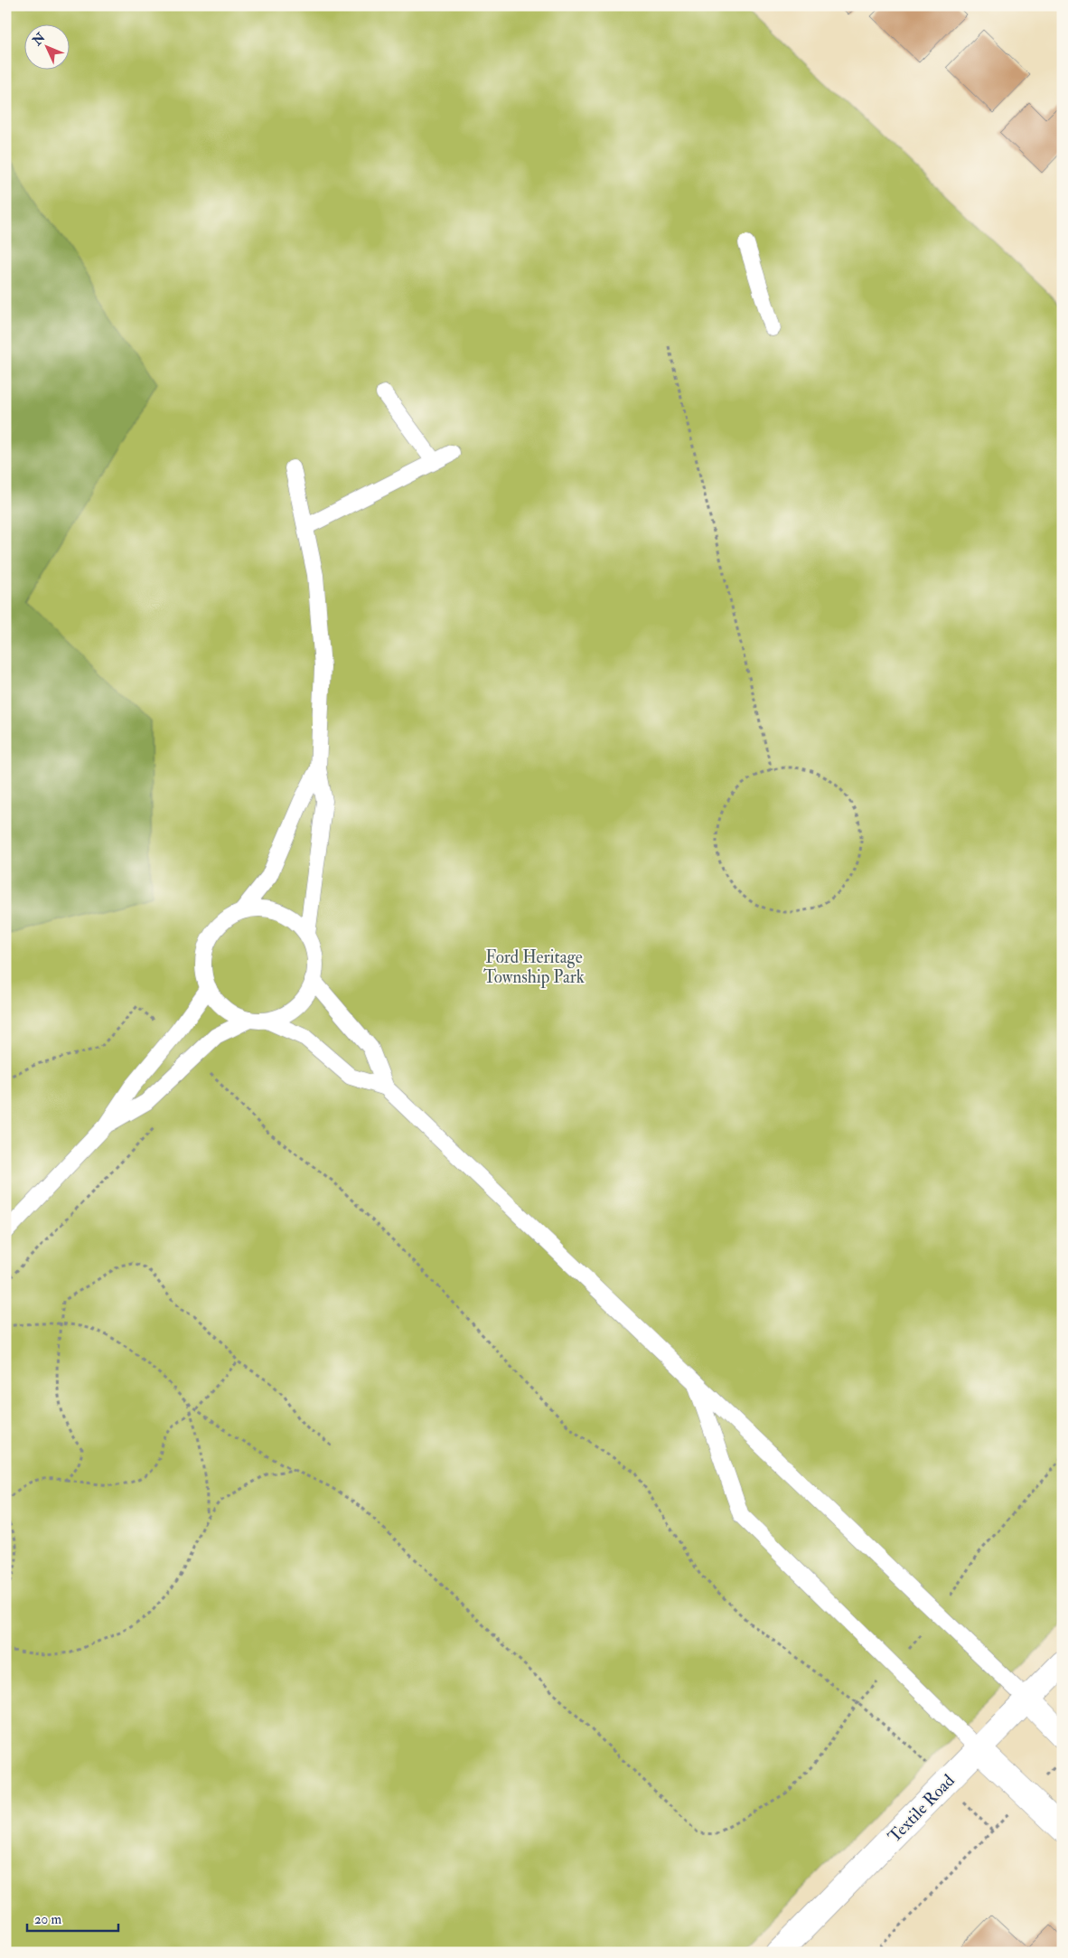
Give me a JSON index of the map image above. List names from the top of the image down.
{
  "streets": {
    "main road": ["Textile Road"]
  },
  "parks": ["Ford Heritage Township Park"],
  "scale_bar": "20 m",
  "north": "top left"
}
